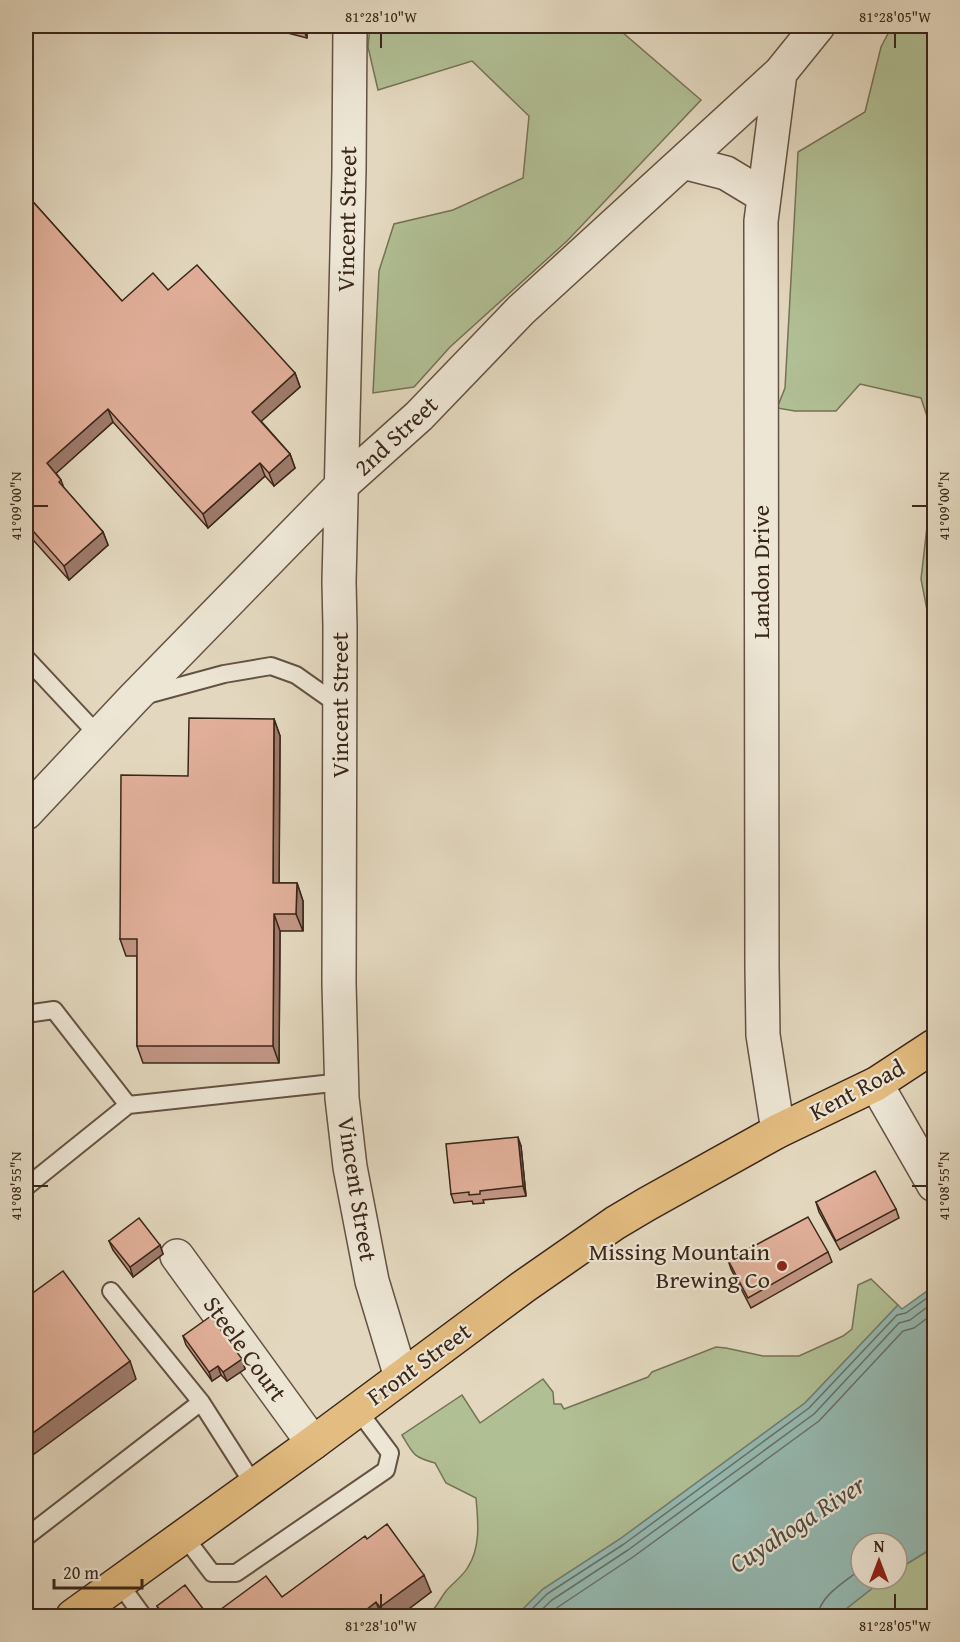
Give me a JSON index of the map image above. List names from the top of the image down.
{
  "streets": {
    "main road": ["Kent Road", "Front Street"],
    "street": [
      "Vincent Street",
      "2nd Street",
      "Landon Drive",
      "Steele Court"
    ]
  },
  "crossings": [
    ["Vincent Street", "2nd Street"],
    ["Vincent Street", "Front Street"],
    ["2nd Street", "Landon Drive"],
    ["Landon Drive", "Kent Road"],
    ["Landon Drive", "Front Street"],
    ["Kent Road", "Front Street"],
    ["Steele Court", "Front Street"]
  ],
  "water": ["Cuyahoga River"],
  "places": ["Missing Mountain Brewing Co"],
  "scale_bar": "20 m",
  "north": "top",
  "coordinates": [
    "81°28'10\"W",
    "81°28'05\"W",
    "41°09'00\"N",
    "41°08'55\"N"
  ]
}
